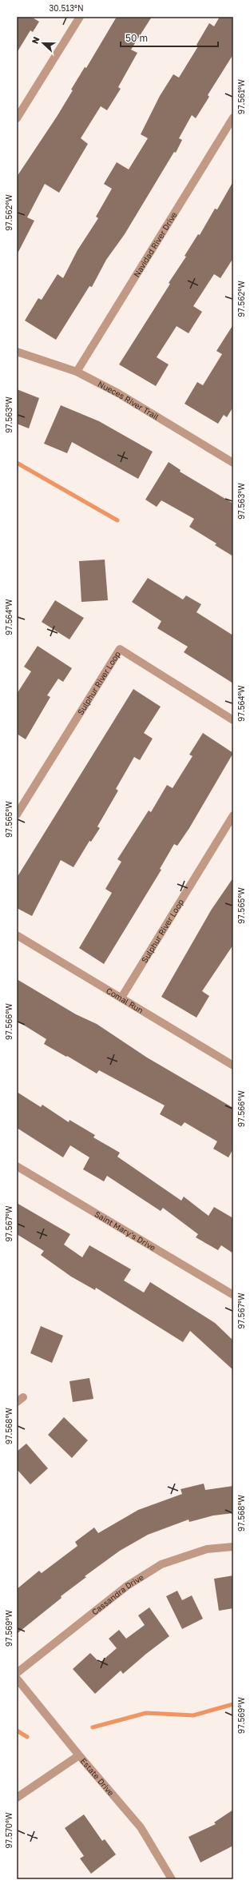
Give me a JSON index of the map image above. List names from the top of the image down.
{
  "streets": {
    "street": [
      "Navidad River Drive",
      "Nueces River Trail",
      "Sulphur River Loop",
      "Comal Run",
      "Saint Mary's Drive",
      "Cassandra Drive",
      "Estate Drive"
    ]
  },
  "crossings": [
    ["Navidad River Drive", "Nueces River Trail"],
    ["Sulphur River Loop", "Comal Run"]
  ],
  "scale_bar": "50 m",
  "north": "left",
  "coordinates": [
    "30.513°N",
    "97.561°W",
    "97.562°W",
    "97.563°W",
    "97.564°W",
    "97.565°W",
    "97.566°W",
    "97.567°W",
    "97.568°W",
    "97.569°W",
    "97.570°W"
  ]
}
